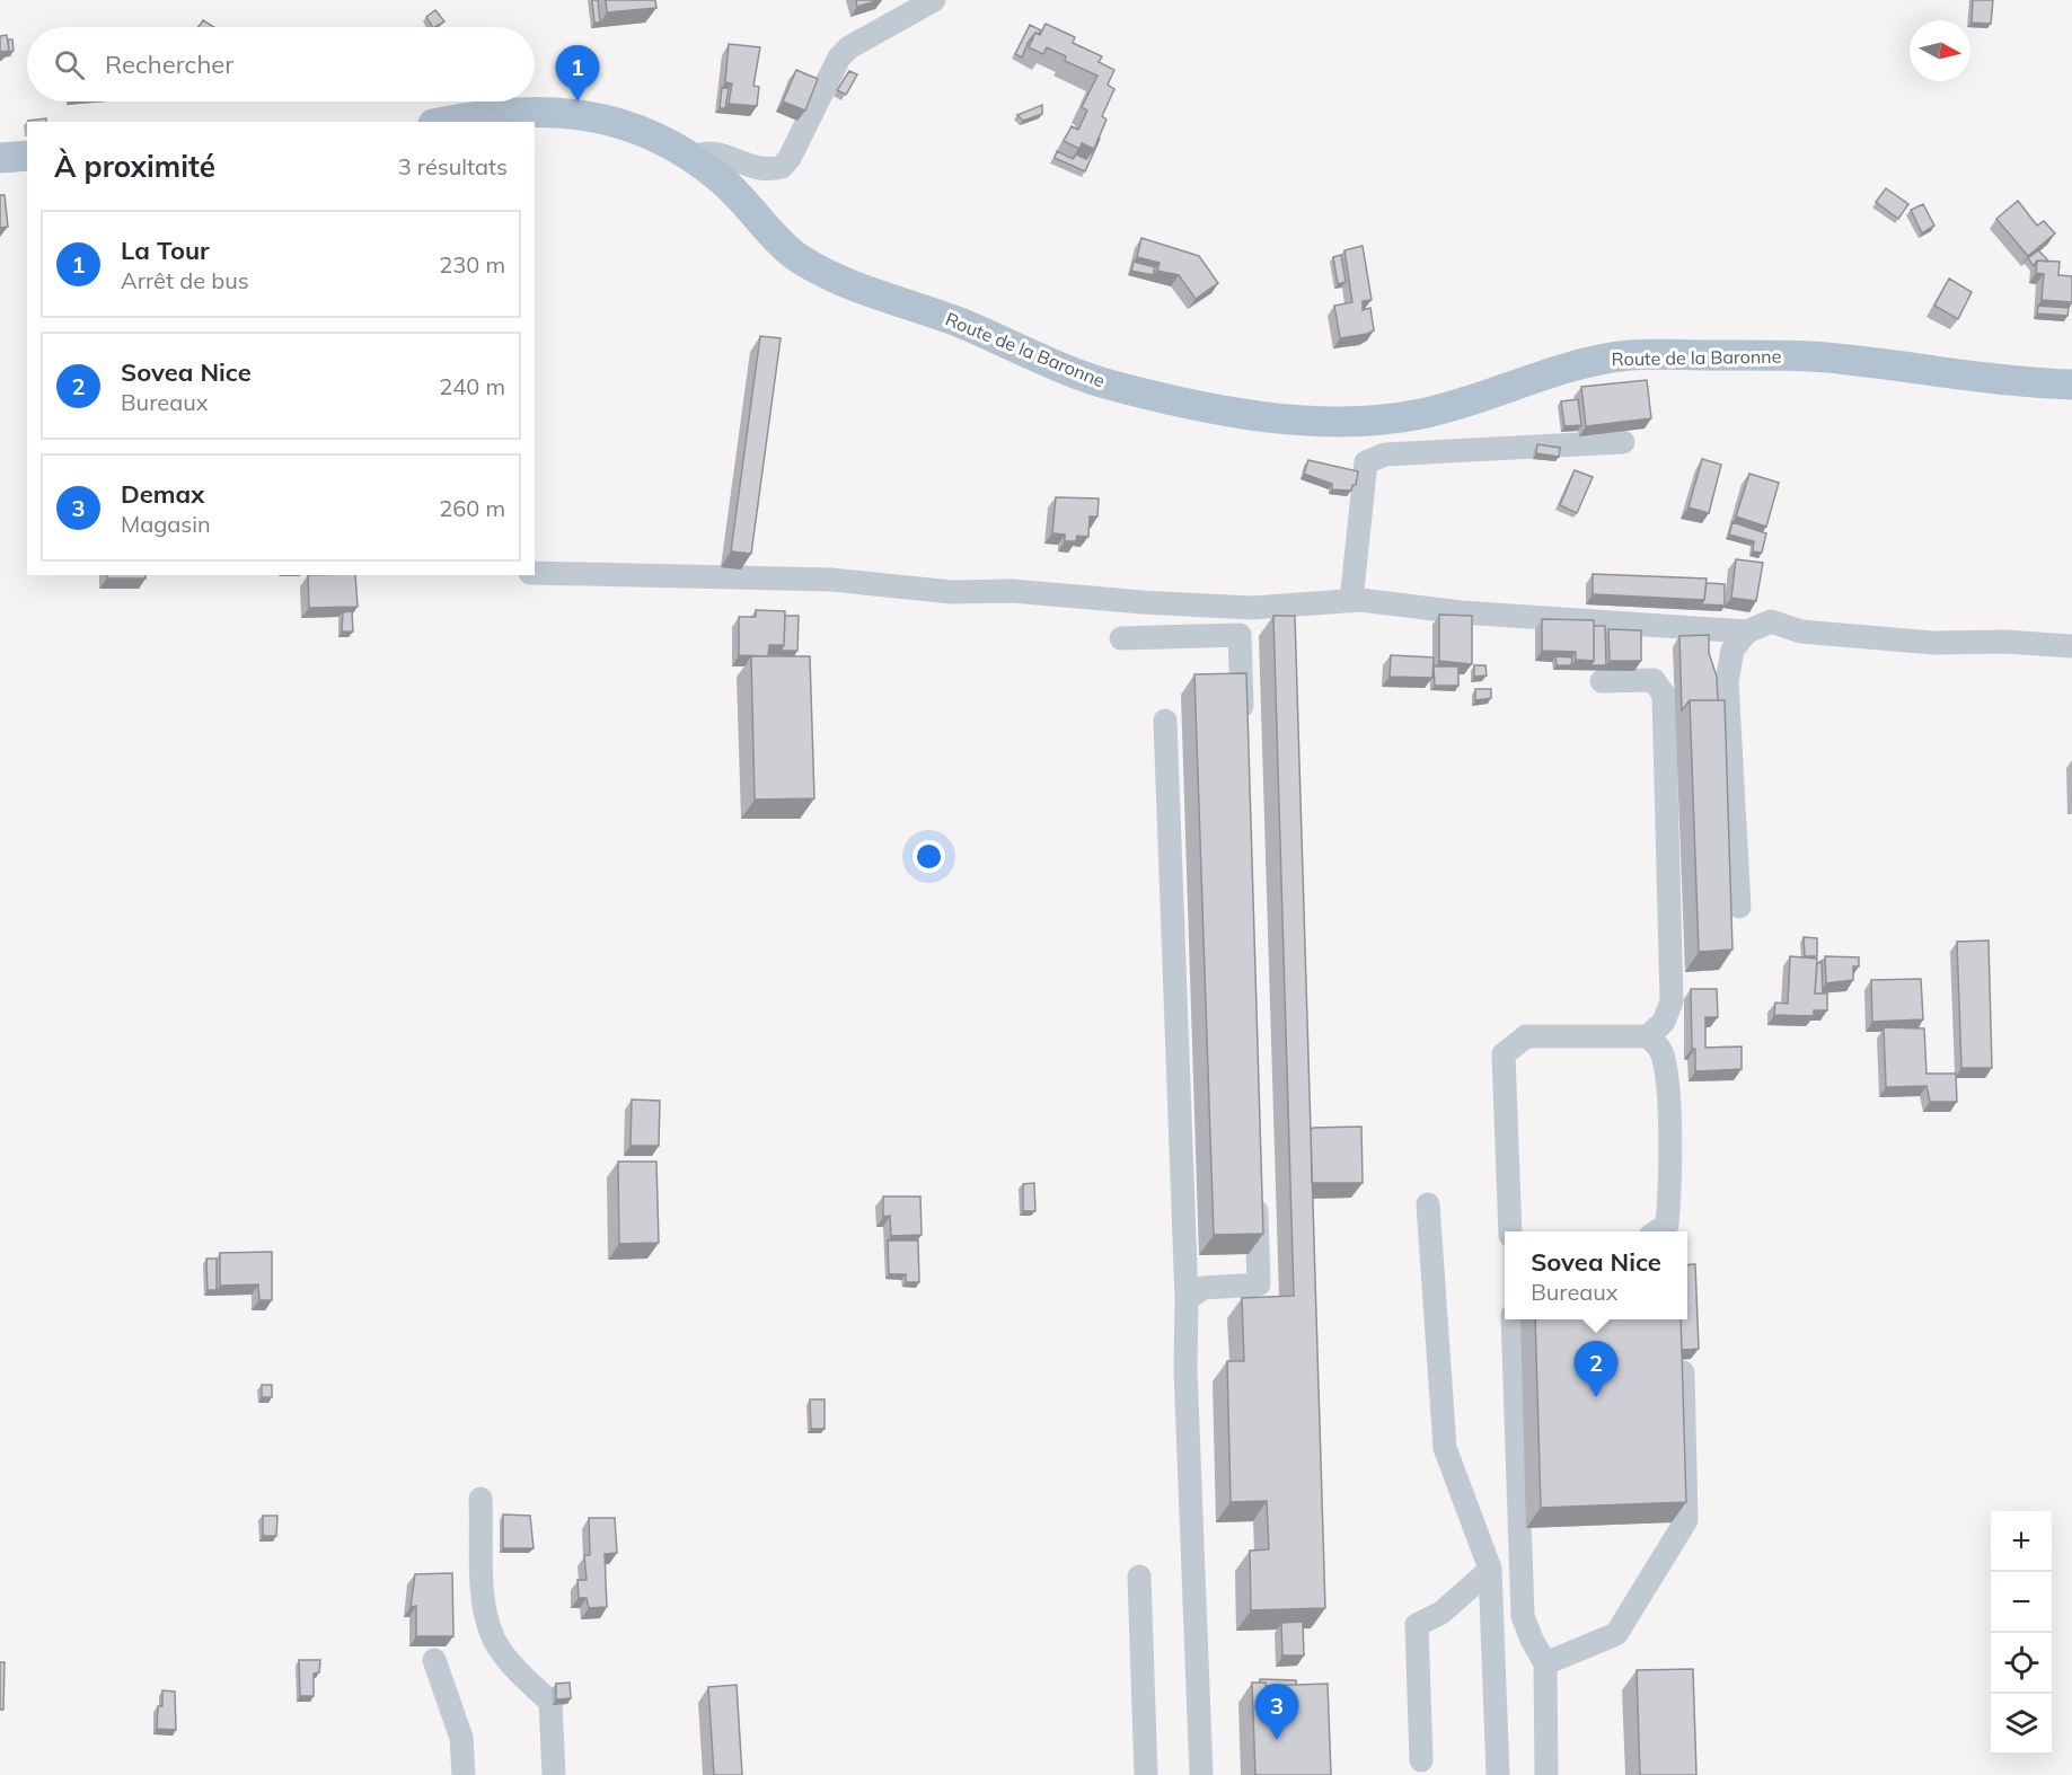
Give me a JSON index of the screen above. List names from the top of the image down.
{
  "streets": {
    "main road": ["Route de la Baronne"]
  },
  "north": "right",
  "page": {
    "search": "Rechercher",
    "pins": ["1", "2", "3"],
    "heading": ["À proximité", "3 résultats"],
    "list": [
      {
        "mark": "1",
        "name": "La Tour",
        "note": "Arrêt de bus",
        "value": "230 m"
      },
      {
        "mark": "2",
        "name": "Sovea Nice",
        "note": "Bureaux",
        "value": "240 m"
      },
      {
        "mark": "3",
        "name": "Demax",
        "note": "Magasin",
        "value": "260 m"
      }
    ],
    "popup": ["Sovea Nice", "Bureaux"],
    "map_buttons": ["+", "−"]
  }
}
